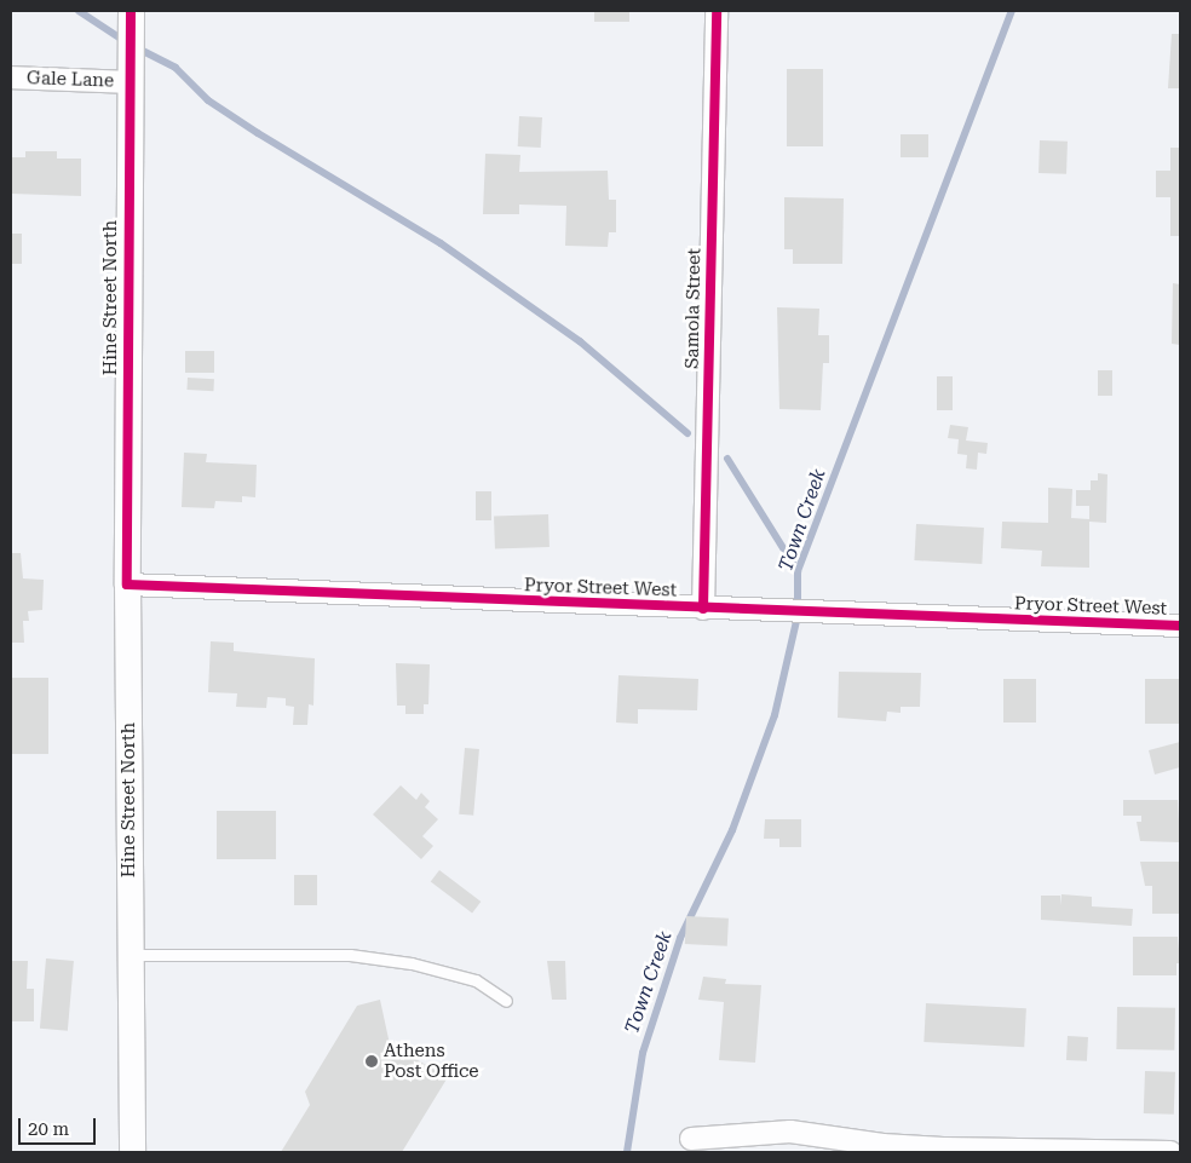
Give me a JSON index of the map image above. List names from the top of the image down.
{
  "streets": {
    "street": [
      "Gale Lane",
      "Hine Street North",
      "Samola Street",
      "Pryor Street West"
    ]
  },
  "crossings": [
    ["Gale Lane", "Hine Street North"],
    ["Hine Street North", "Pryor Street West"],
    ["Samola Street", "Pryor Street West"]
  ],
  "water": ["Town Creek"],
  "places": ["Athens Post Office"],
  "scale_bar": "20 m"
}
